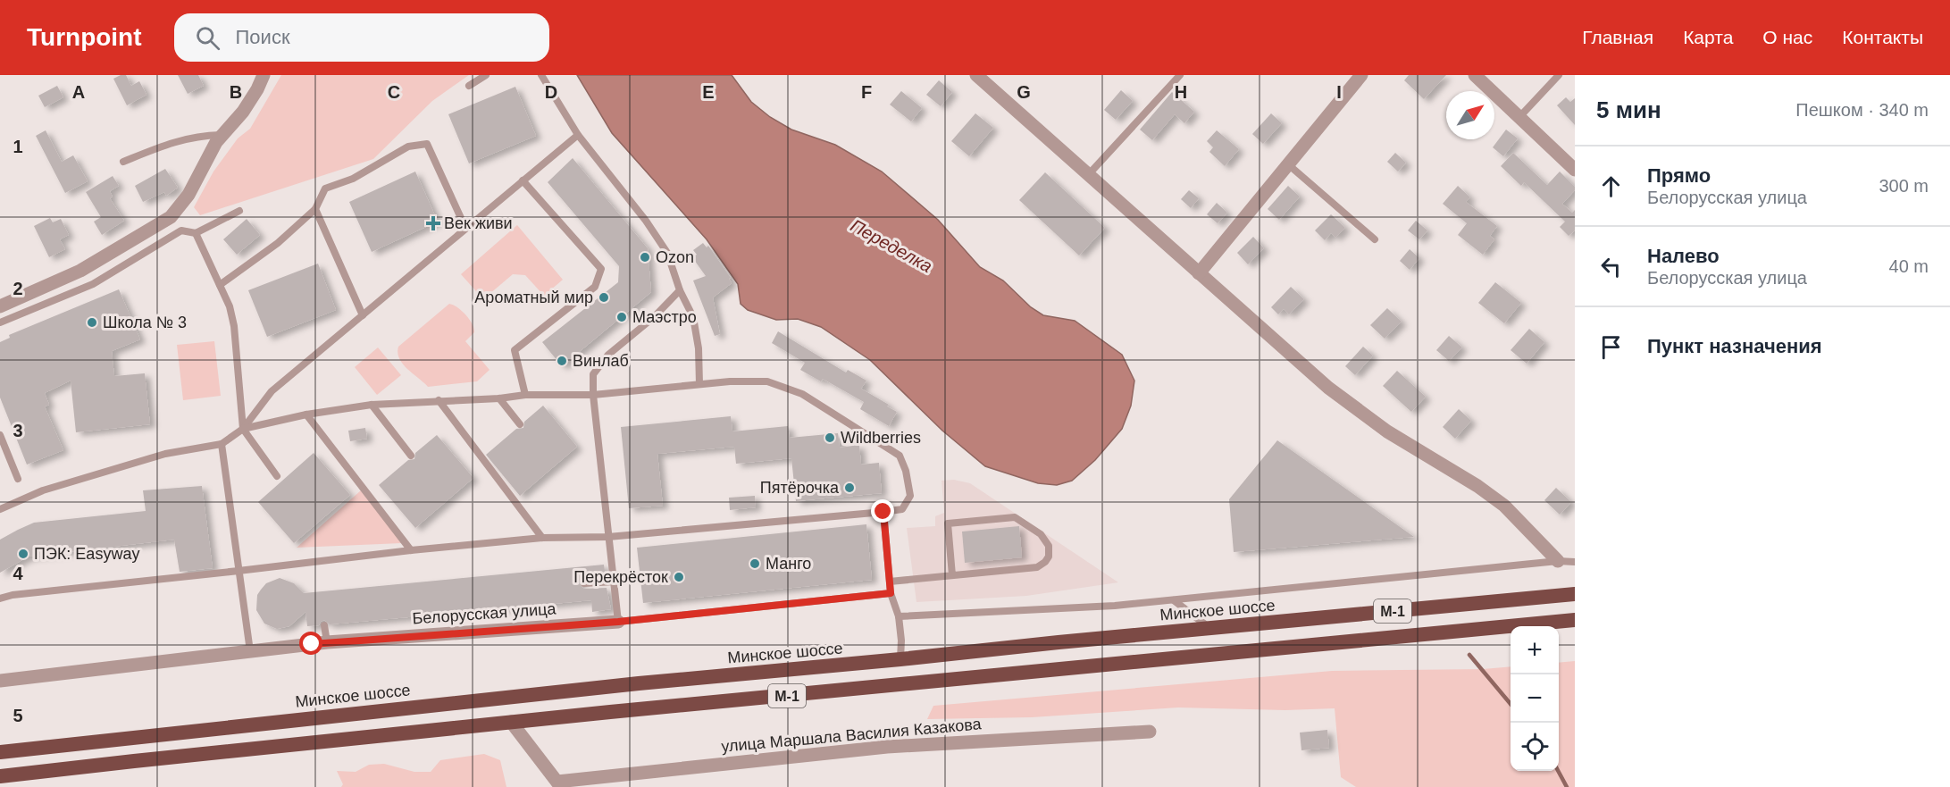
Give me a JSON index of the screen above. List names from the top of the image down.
{
  "streets": {
    "highway": ["Минское шоссе", "М-1"],
    "street": ["Белорусская улица", "улица Маршала Василия Казакова"]
  },
  "water": ["Переделка"],
  "places": {
    "health": ["Век живи"],
    "other": [
      "Ozon",
      "Ароматный мир",
      "Маэстро",
      "Школа № 3",
      "Винлаб",
      "Wildberries",
      "Пятёрочка",
      "ПЭК: Easyway",
      "Манго",
      "Перекрёсток"
    ]
  },
  "north": "top right",
  "page": {
    "header": "Turnpoint",
    "search": "Поиск",
    "nav": [
      "Главная",
      "Карта",
      "О нас",
      "Контакты"
    ],
    "heading": ["5 мин", "Пешком · 340 m"],
    "list": [
      ["Прямо", "Белорусская улица", "300 m"],
      ["Налево", "Белорусская улица", "40 m"],
      "Пункт назначения"
    ],
    "map_buttons": ["+", "−"]
  },
  "grid": {
    "columns": [
      "A",
      "B",
      "C",
      "D",
      "E",
      "F",
      "G",
      "H",
      "I"
    ],
    "rows": [
      "1",
      "2",
      "3",
      "4",
      "5"
    ]
  }
}
